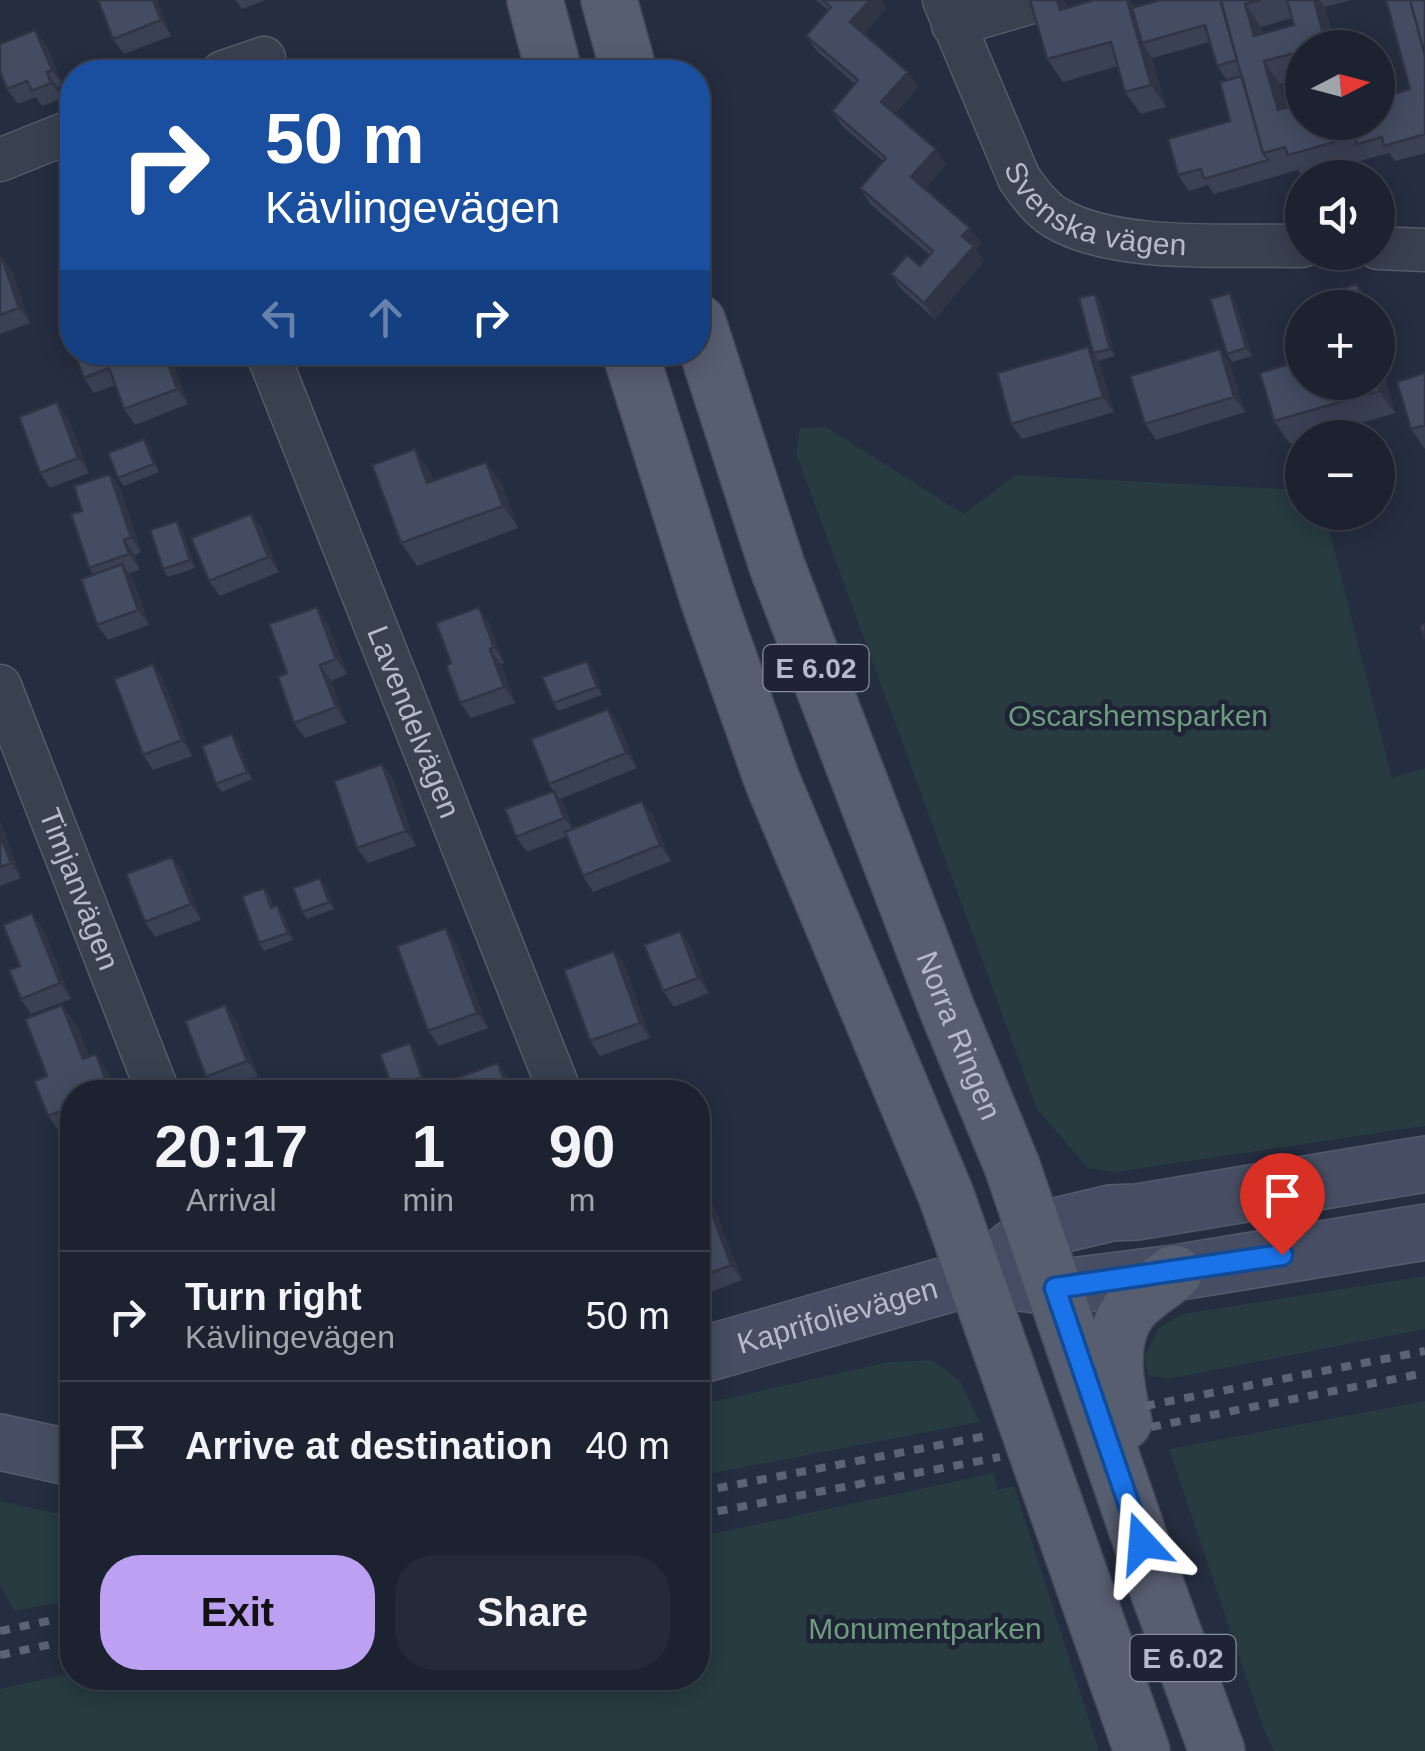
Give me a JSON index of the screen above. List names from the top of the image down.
{
  "streets": {
    "main road": ["E 6.02", "Norra Ringen", "Kaprifolievägen"],
    "street": ["Svenska vägen", "Lavendelvägen", "Timjanvägen"]
  },
  "crossings": [
    ["E 6.02", "Kaprifolievägen"]
  ],
  "parks": ["Oscarshemsparken", "Monumentparken"],
  "north": "right",
  "page": {
    "map_buttons": ["+", "−"],
    "turn": ["50 m", "Kävlingevägen"],
    "eta": [
      "20:17",
      "Arrival",
      "1",
      "min",
      "90",
      "m"
    ],
    "list": [
      {
        "name": "Turn right",
        "note": "Kävlingevägen",
        "value": "50 m"
      },
      {
        "name": "Arrive at destination",
        "value": "40 m"
      }
    ],
    "buttons": ["Exit", "Share"]
  }
}
